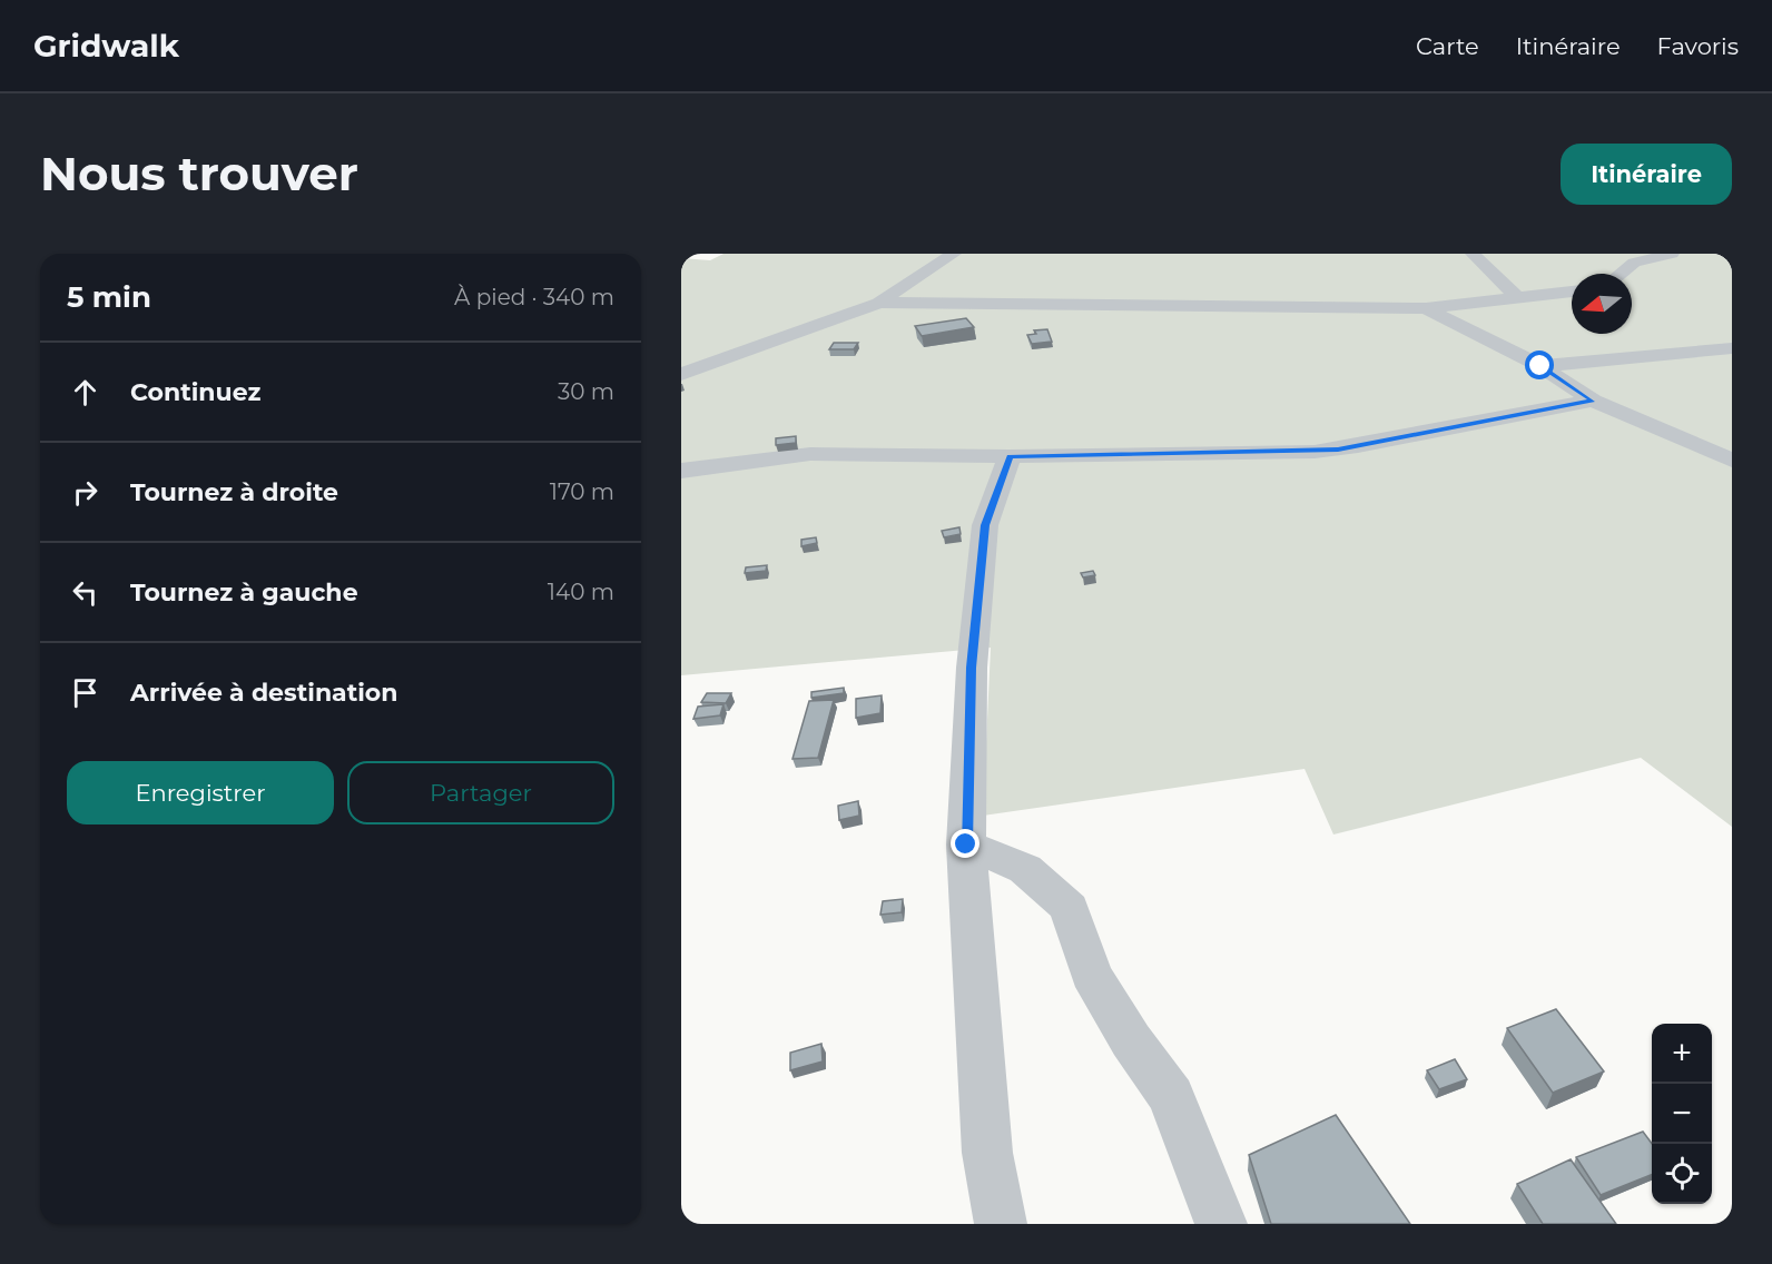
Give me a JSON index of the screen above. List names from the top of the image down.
{
  "north": "left",
  "page": {
    "header": "Gridwalk",
    "nav": ["Carte", "Itinéraire", "Favoris"],
    "buttons": [
      "Itinéraire",
      ["Enregistrer", "Partager"]
    ],
    "title": "Nous trouver",
    "heading": ["5 min", "À pied · 340 m"],
    "list": [
      ["Continuez", "30 m"],
      ["Tournez à droite", "170 m"],
      ["Tournez à gauche", "140 m"],
      "Arrivée à destination"
    ],
    "map_buttons": ["+", "−"]
  }
}
